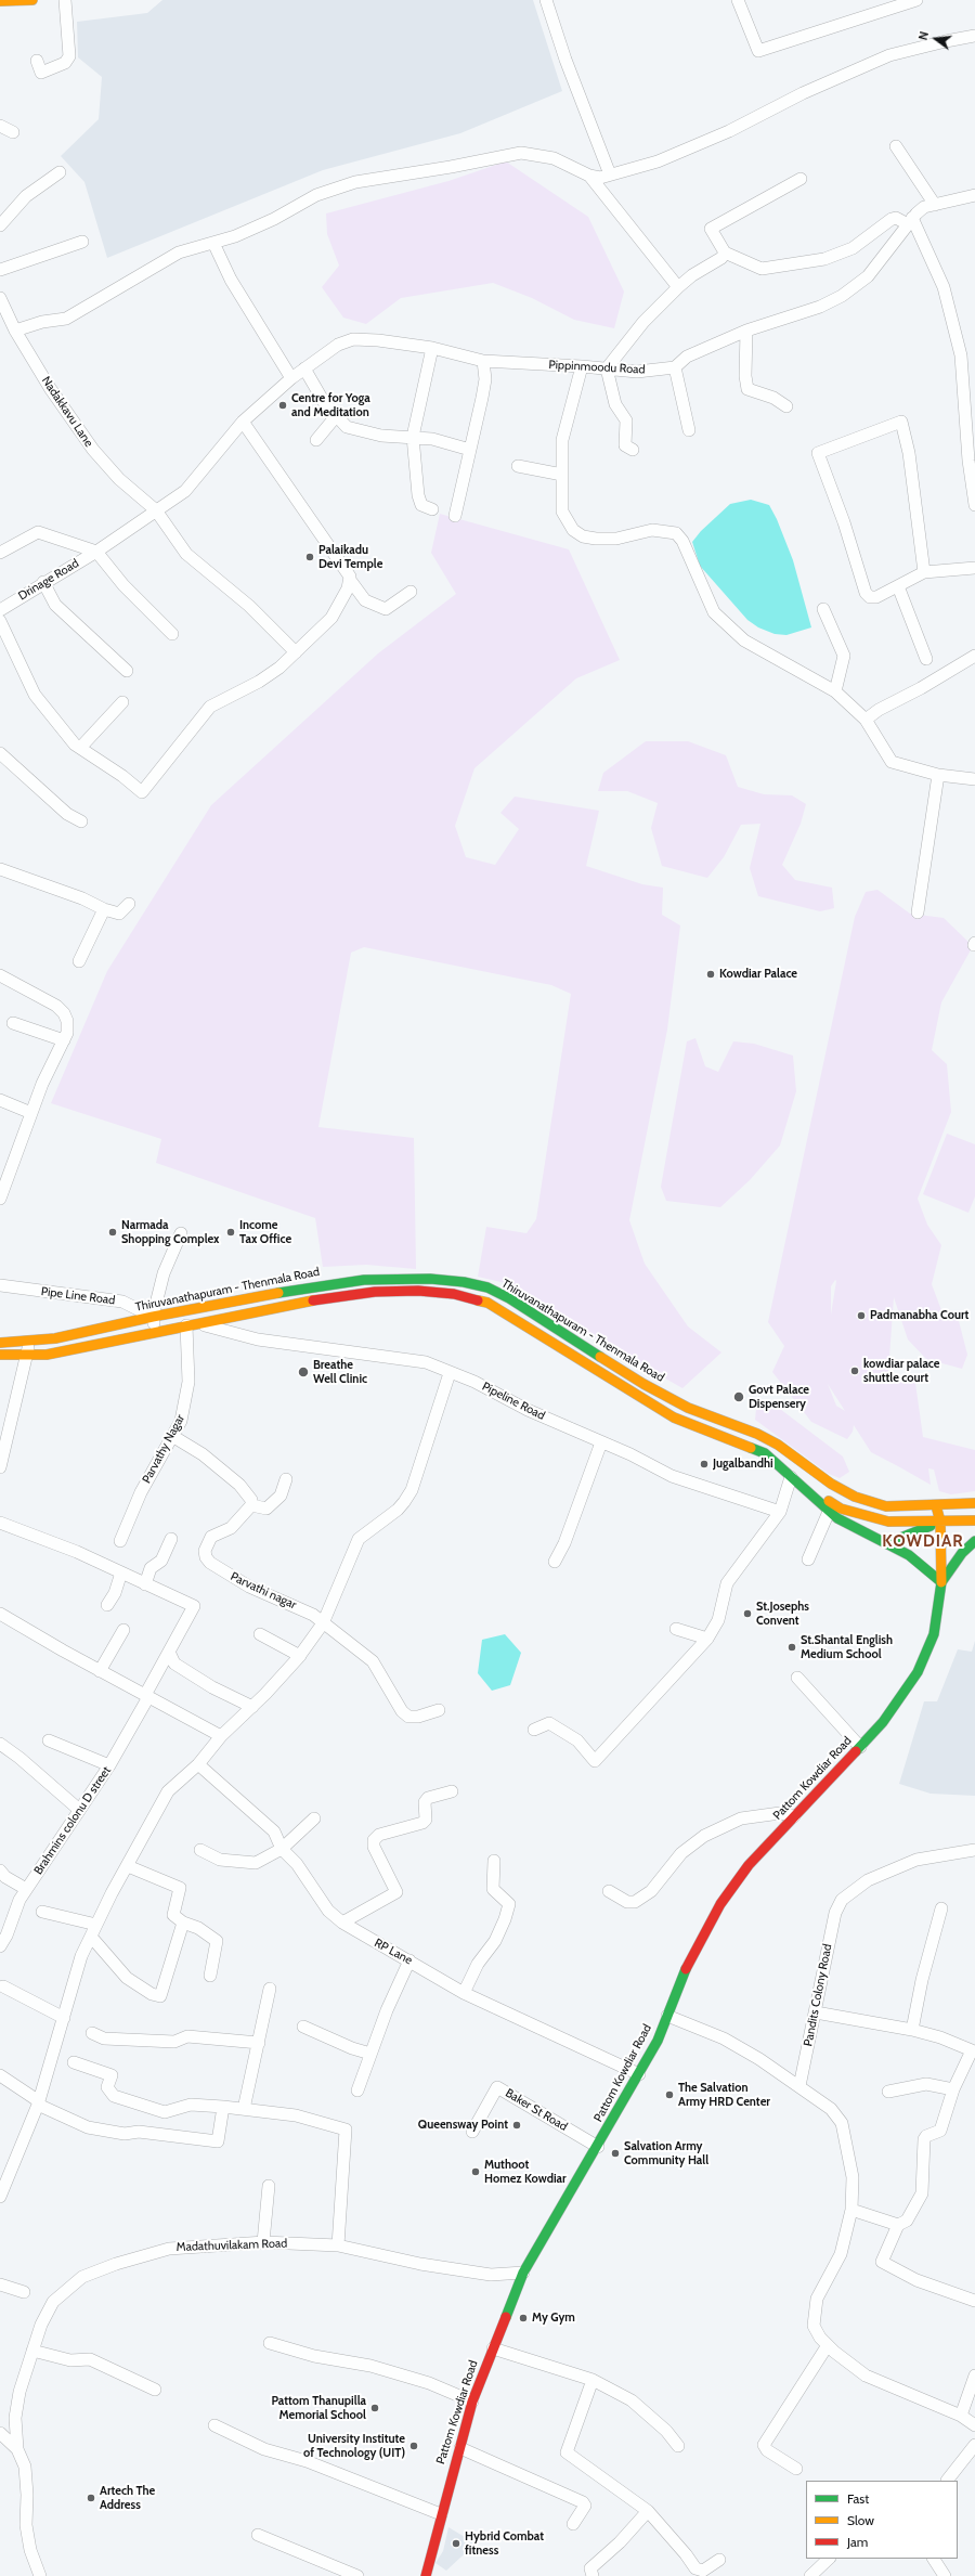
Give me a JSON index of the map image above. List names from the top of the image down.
{
  "streets": {
    "main road": ["Thiruvanathapuram - Thenmala Road", "Pattom Kowdiar Road"],
    "street": [
      "Pippinmoodu Road",
      "Nadakkavu Lane",
      "Drinage Road",
      "Pipe Line Road",
      "Pipeline Road",
      "Parvathy Nagar",
      "Parvathi nagar",
      "Brahmins colonu D street",
      "RP Lane",
      "Pandits Colony Road",
      "Baker St Road",
      "Madathuvilakam Road"
    ]
  },
  "crossings": [
    ["Pippinmoodu Road", "Nadakkavu Lane"],
    ["Pippinmoodu Road", "Drinage Road"],
    ["Nadakkavu Lane", "Drinage Road"],
    ["Thiruvanathapuram - Thenmala Road", "Pipe Line Road"],
    ["Thiruvanathapuram - Thenmala Road", "Pattom Kowdiar Road"],
    ["Pattom Kowdiar Road", "RP Lane"],
    ["Pattom Kowdiar Road", "Baker St Road"],
    ["Pattom Kowdiar Road", "Madathuvilakam Road"]
  ],
  "districts": ["KOWDIAR"],
  "places": [
    "Centre for Yoga and Meditation",
    "Palaikadu Devi Temple",
    "Kowdiar Palace",
    "Narmada Shopping Complex",
    "Income Tax Office",
    "Padmanabha Court",
    "kowdiar palace shuttle court",
    "Breathe Well Clinic",
    "Govt Palace Dispensery",
    "Jugalbandhi",
    "St.Josephs Convent",
    "St.Shantal English Medium School",
    "The Salvation Army HRD Center",
    "Queensway Point",
    "Salvation Army Community Hall",
    "Muthoot Homez Kowdiar",
    "My Gym",
    "Pattom Thanupilla Memorial School",
    "University Institute of Technology (UIT)",
    "Artech The Address",
    "Hybrid Combat fitness"
  ],
  "legend": ["Fast", "Slow", "Jam"],
  "north": "left"
}
